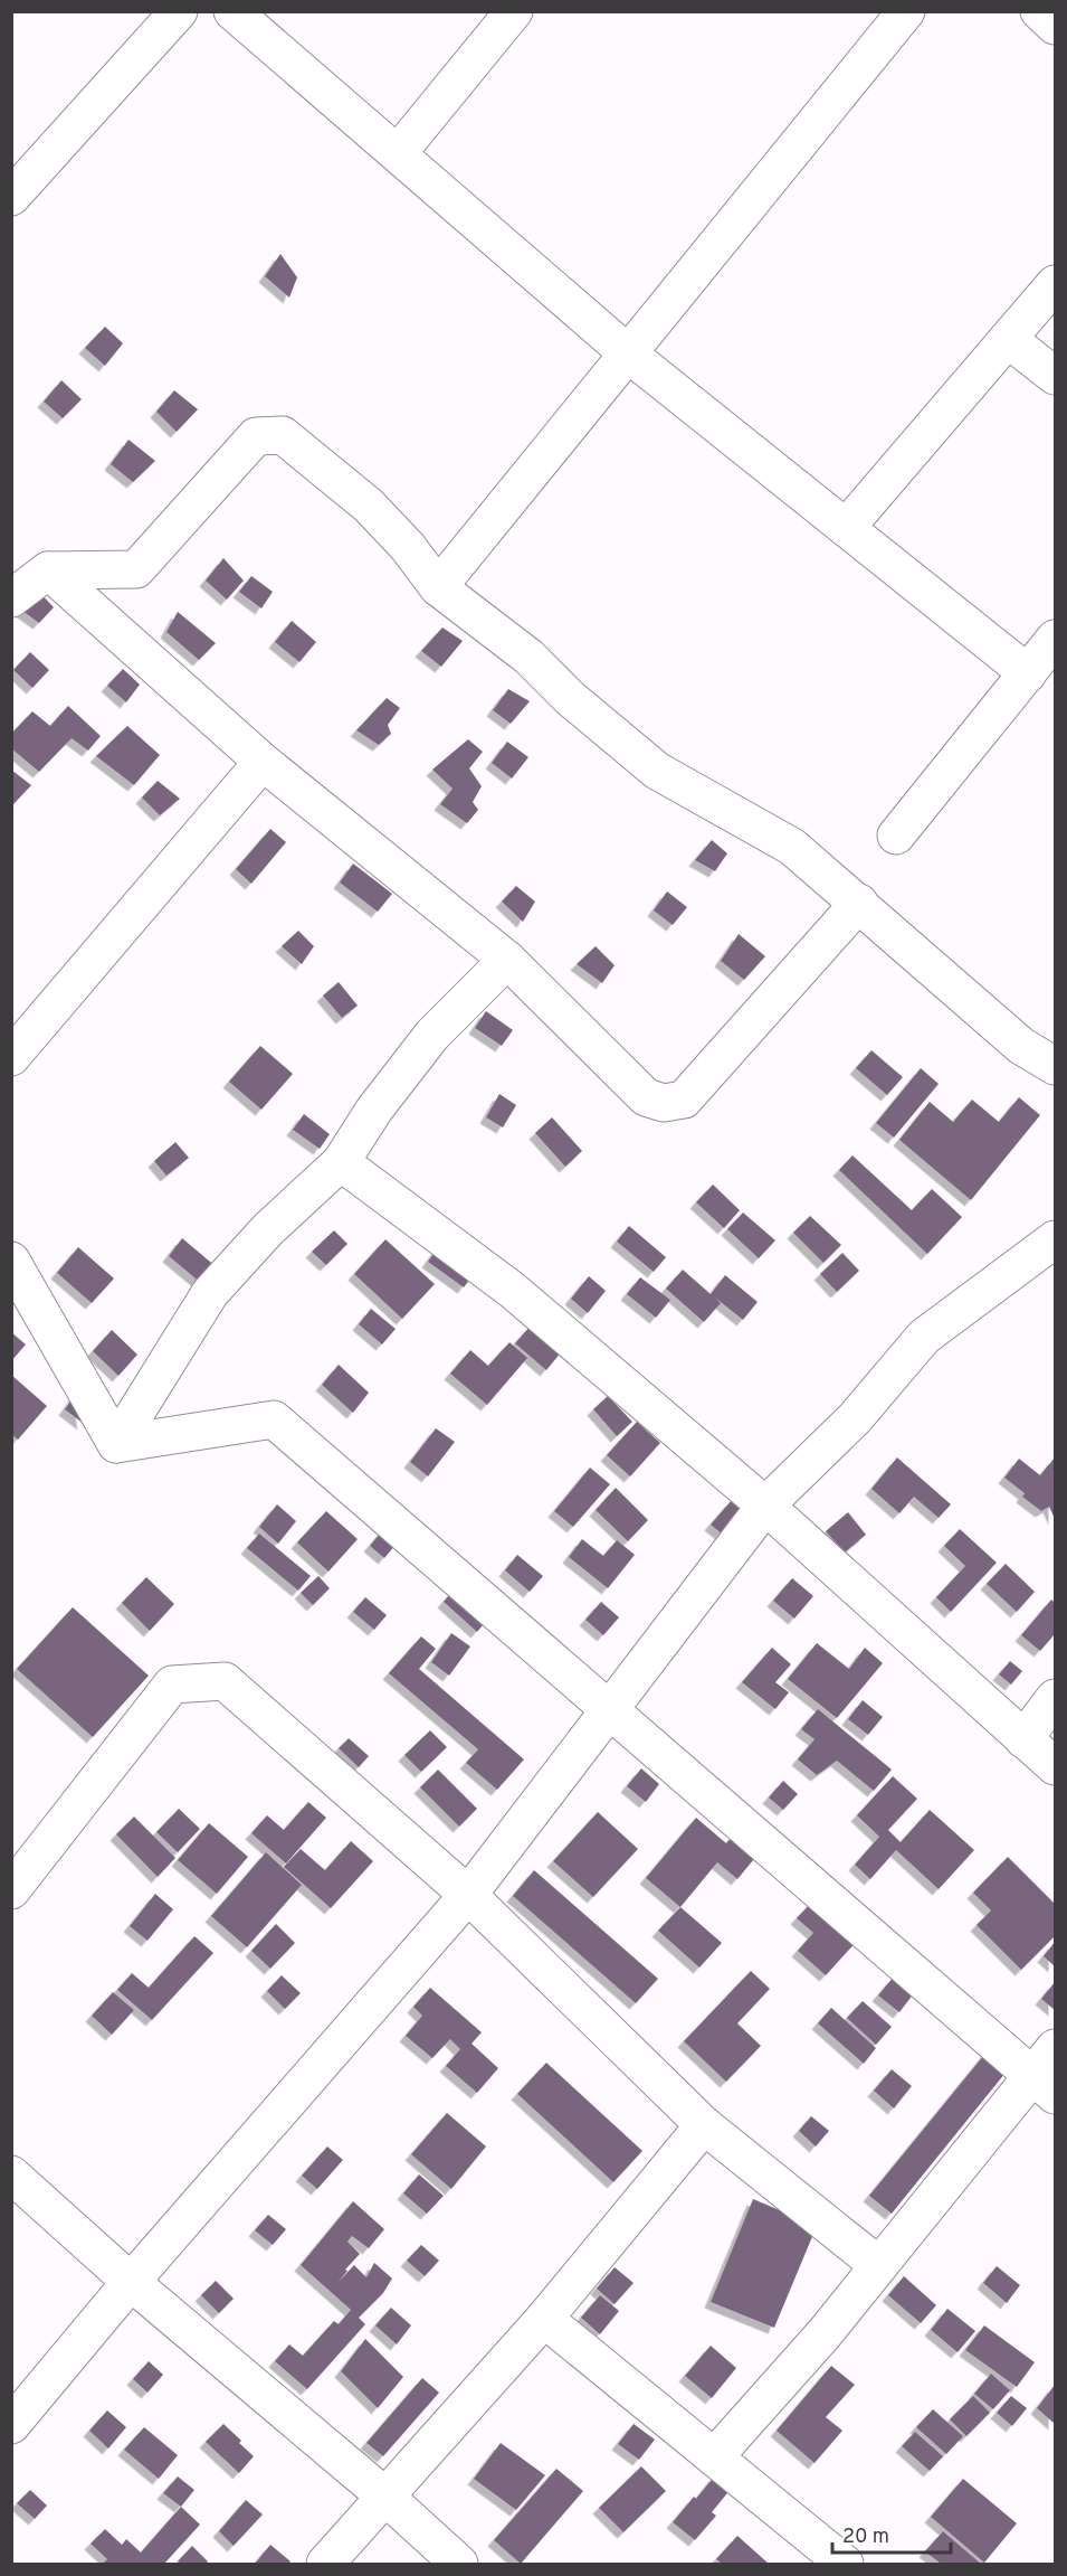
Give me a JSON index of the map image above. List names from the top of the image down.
{
  "scale_bar": "20 m"
}
